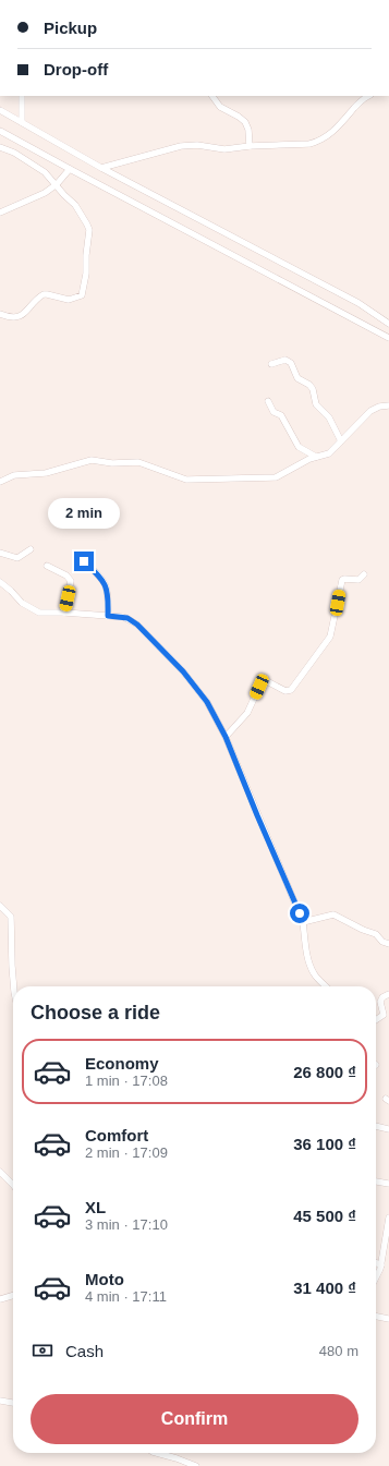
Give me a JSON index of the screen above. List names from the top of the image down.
{
  "page": {
    "banner": ["Pickup", "Drop-off"],
    "bubble": "2 min",
    "heading": "Choose a ride",
    "list": [
      {
        "name": "Economy",
        "note": "1 min · 17:08",
        "value": "26 800 ₫"
      },
      {
        "name": "Comfort",
        "note": "2 min · 17:09",
        "value": "36 100 ₫"
      },
      {
        "name": "XL",
        "note": "3 min · 17:10",
        "value": "45 500 ₫"
      },
      {
        "name": "Moto",
        "note": "4 min · 17:11",
        "value": "31 400 ₫"
      }
    ],
    "pay": ["Cash", "480 m"],
    "buttons": "Confirm"
  }
}
